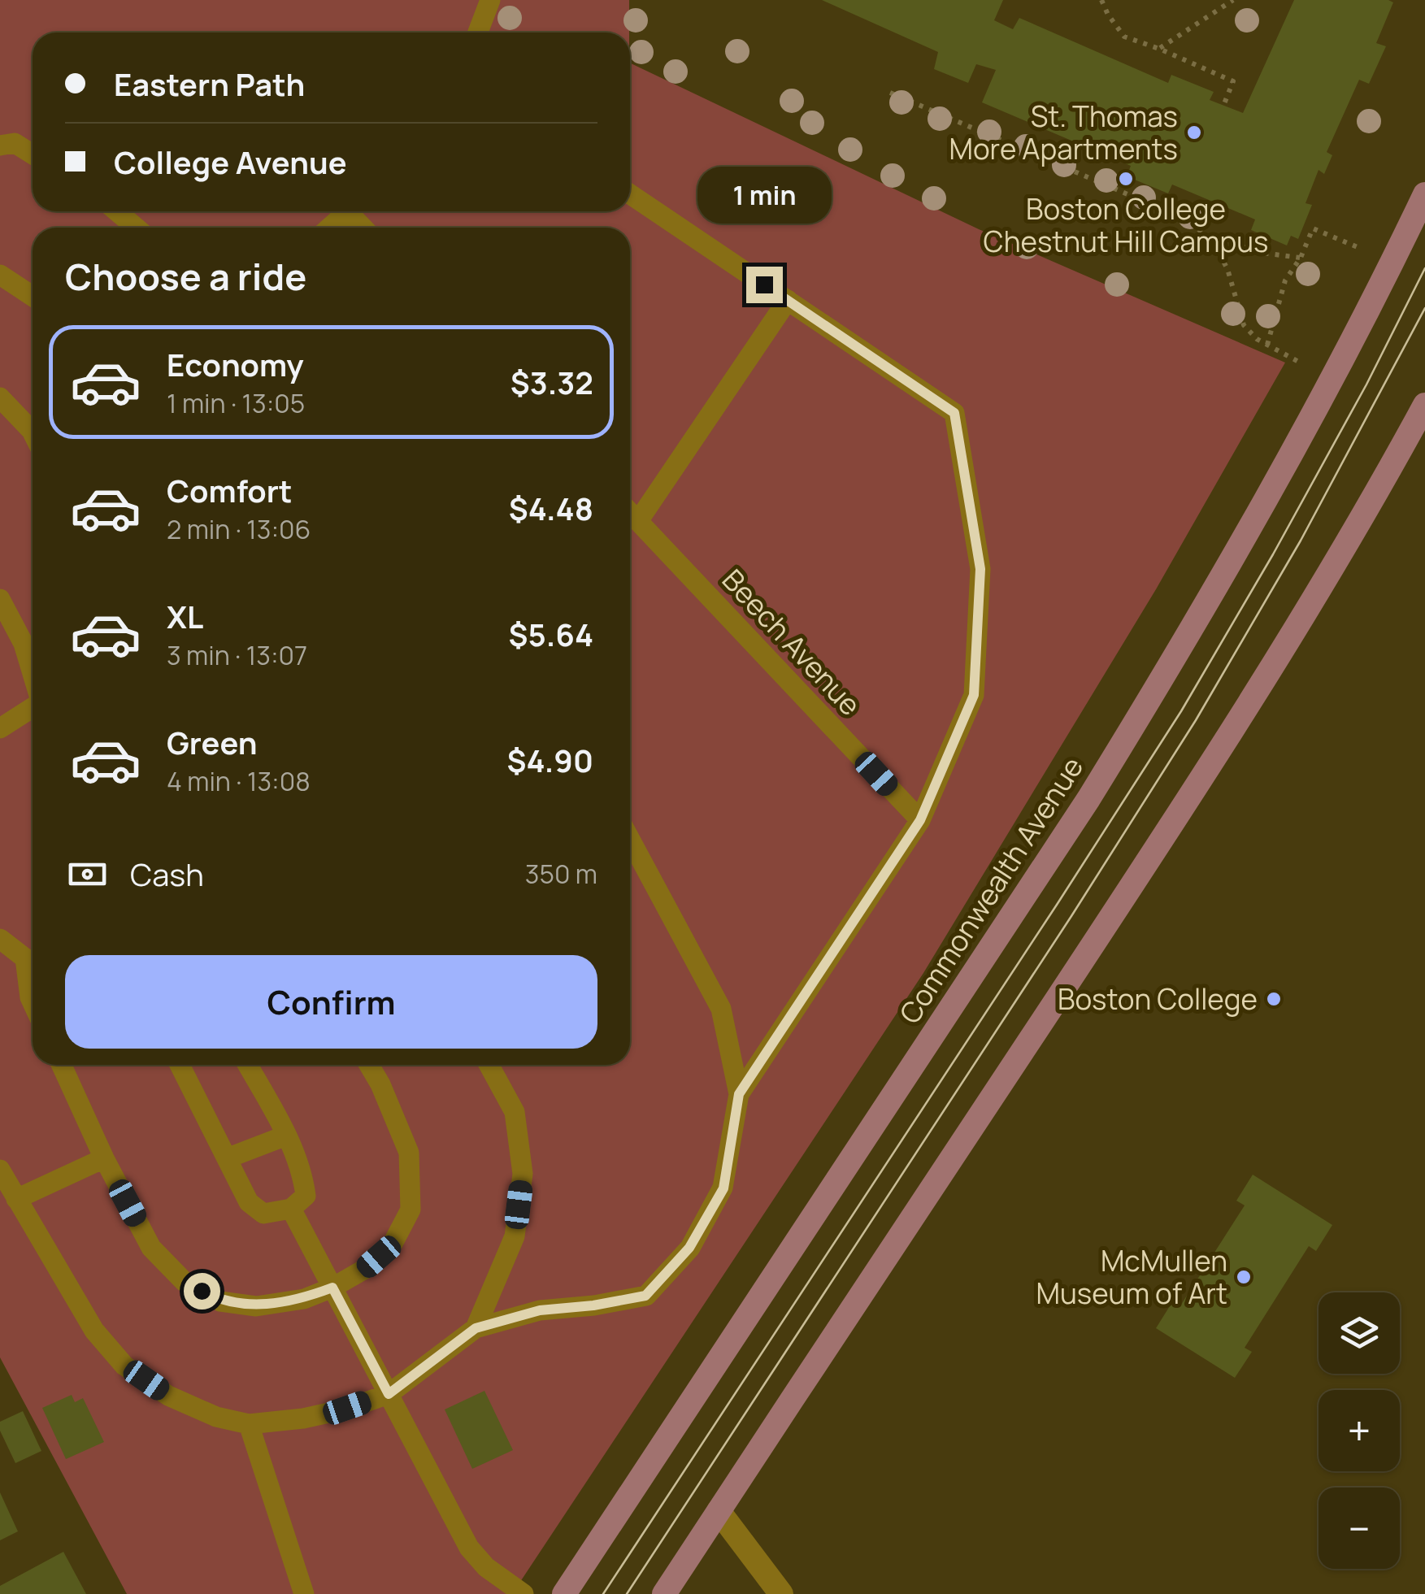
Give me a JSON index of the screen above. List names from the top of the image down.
{
  "streets": {
    "main road": ["Commonwealth Avenue"],
    "lane": ["Beech Avenue"]
  },
  "places": [
    "St. Thomas More Apartments",
    "Boston College Chestnut Hill Campus",
    "Boston College",
    "McMullen Museum of Art"
  ],
  "page": {
    "banner": ["Eastern Path", "College Avenue"],
    "bubble": "1 min",
    "heading": "Choose a ride",
    "list": [
      {
        "name": "Economy",
        "note": "1 min · 13:05",
        "value": "$3.32"
      },
      {
        "name": "Comfort",
        "note": "2 min · 13:06",
        "value": "$4.48"
      },
      {
        "name": "XL",
        "note": "3 min · 13:07",
        "value": "$5.64"
      },
      {
        "name": "Green",
        "note": "4 min · 13:08",
        "value": "$4.90"
      }
    ],
    "pay": ["Cash", "350 m"],
    "buttons": "Confirm",
    "map_buttons": ["+", "−"]
  }
}
